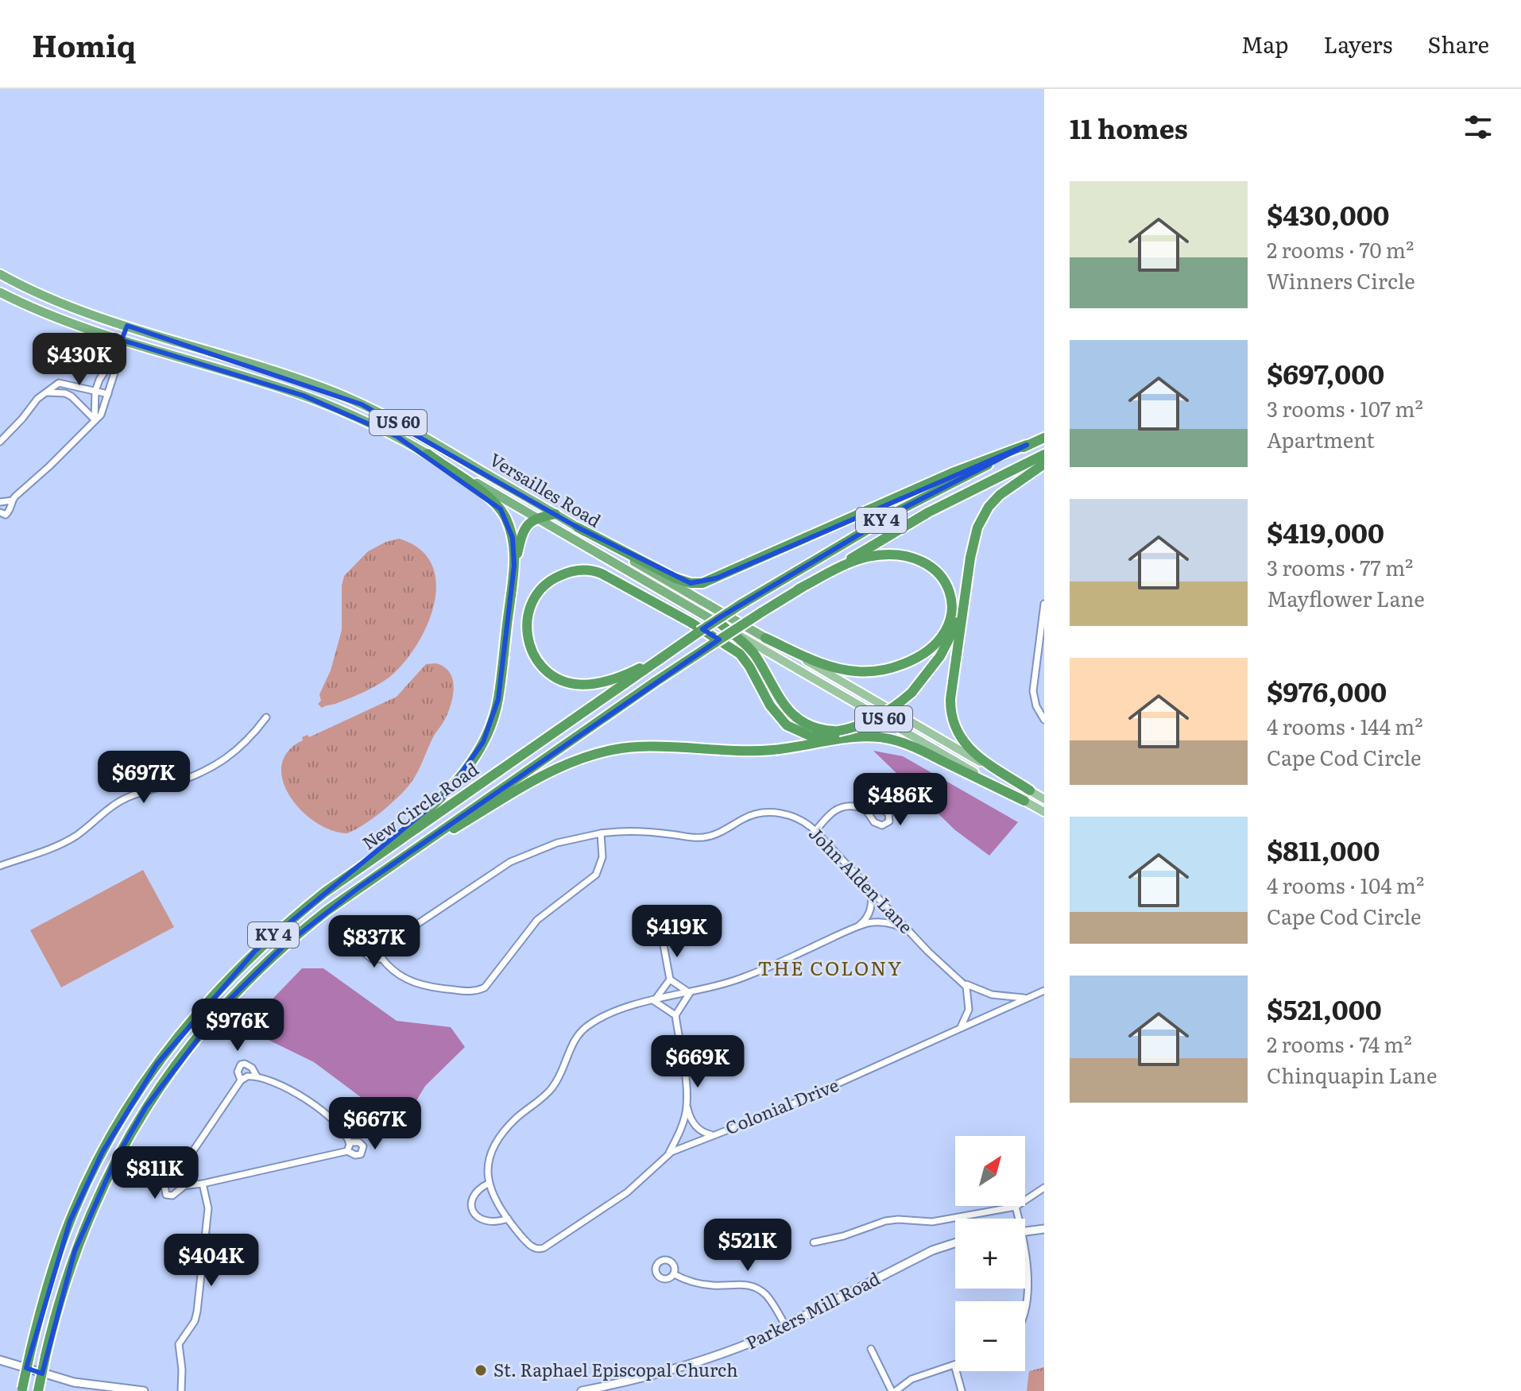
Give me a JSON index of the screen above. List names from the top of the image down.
{
  "streets": {
    "highway": [
      "US 60",
      "Versailles Road",
      "KY 4",
      "New Circle Road"
    ],
    "main road": ["Parkers Mill Road"],
    "street": ["John Alden Lane", "Colonial Drive"]
  },
  "crossings": [
    ["John Alden Lane", "Colonial Drive"]
  ],
  "districts": ["THE COLONY"],
  "places": ["St. Raphael Episcopal Church"],
  "north": "top right",
  "page": {
    "header": "Homiq",
    "nav": ["Map", "Layers", "Share"],
    "heading": "11 homes",
    "list": [
      {
        "name": "$430,000",
        "note": "2 rooms · 70 m² · Winners Circle"
      },
      {
        "name": "$697,000",
        "note": "3 rooms · 107 m² · Apartment"
      },
      {
        "name": "$419,000",
        "note": "3 rooms · 77 m² · Mayflower Lane"
      },
      {
        "name": "$976,000",
        "note": "4 rooms · 144 m² · Cape Cod Circle"
      },
      {
        "name": "$811,000",
        "note": "4 rooms · 104 m² · Cape Cod Circle"
      },
      {
        "name": "$521,000",
        "note": "2 rooms · 74 m² · Chinquapin Lane"
      }
    ],
    "price": [
      "$430K",
      "$697K",
      "$486K",
      "$419K",
      "$837K",
      "$976K",
      "$669K",
      "$667K",
      "$811K",
      "$521K",
      "$404K"
    ],
    "map_buttons": ["+", "−"]
  }
}
